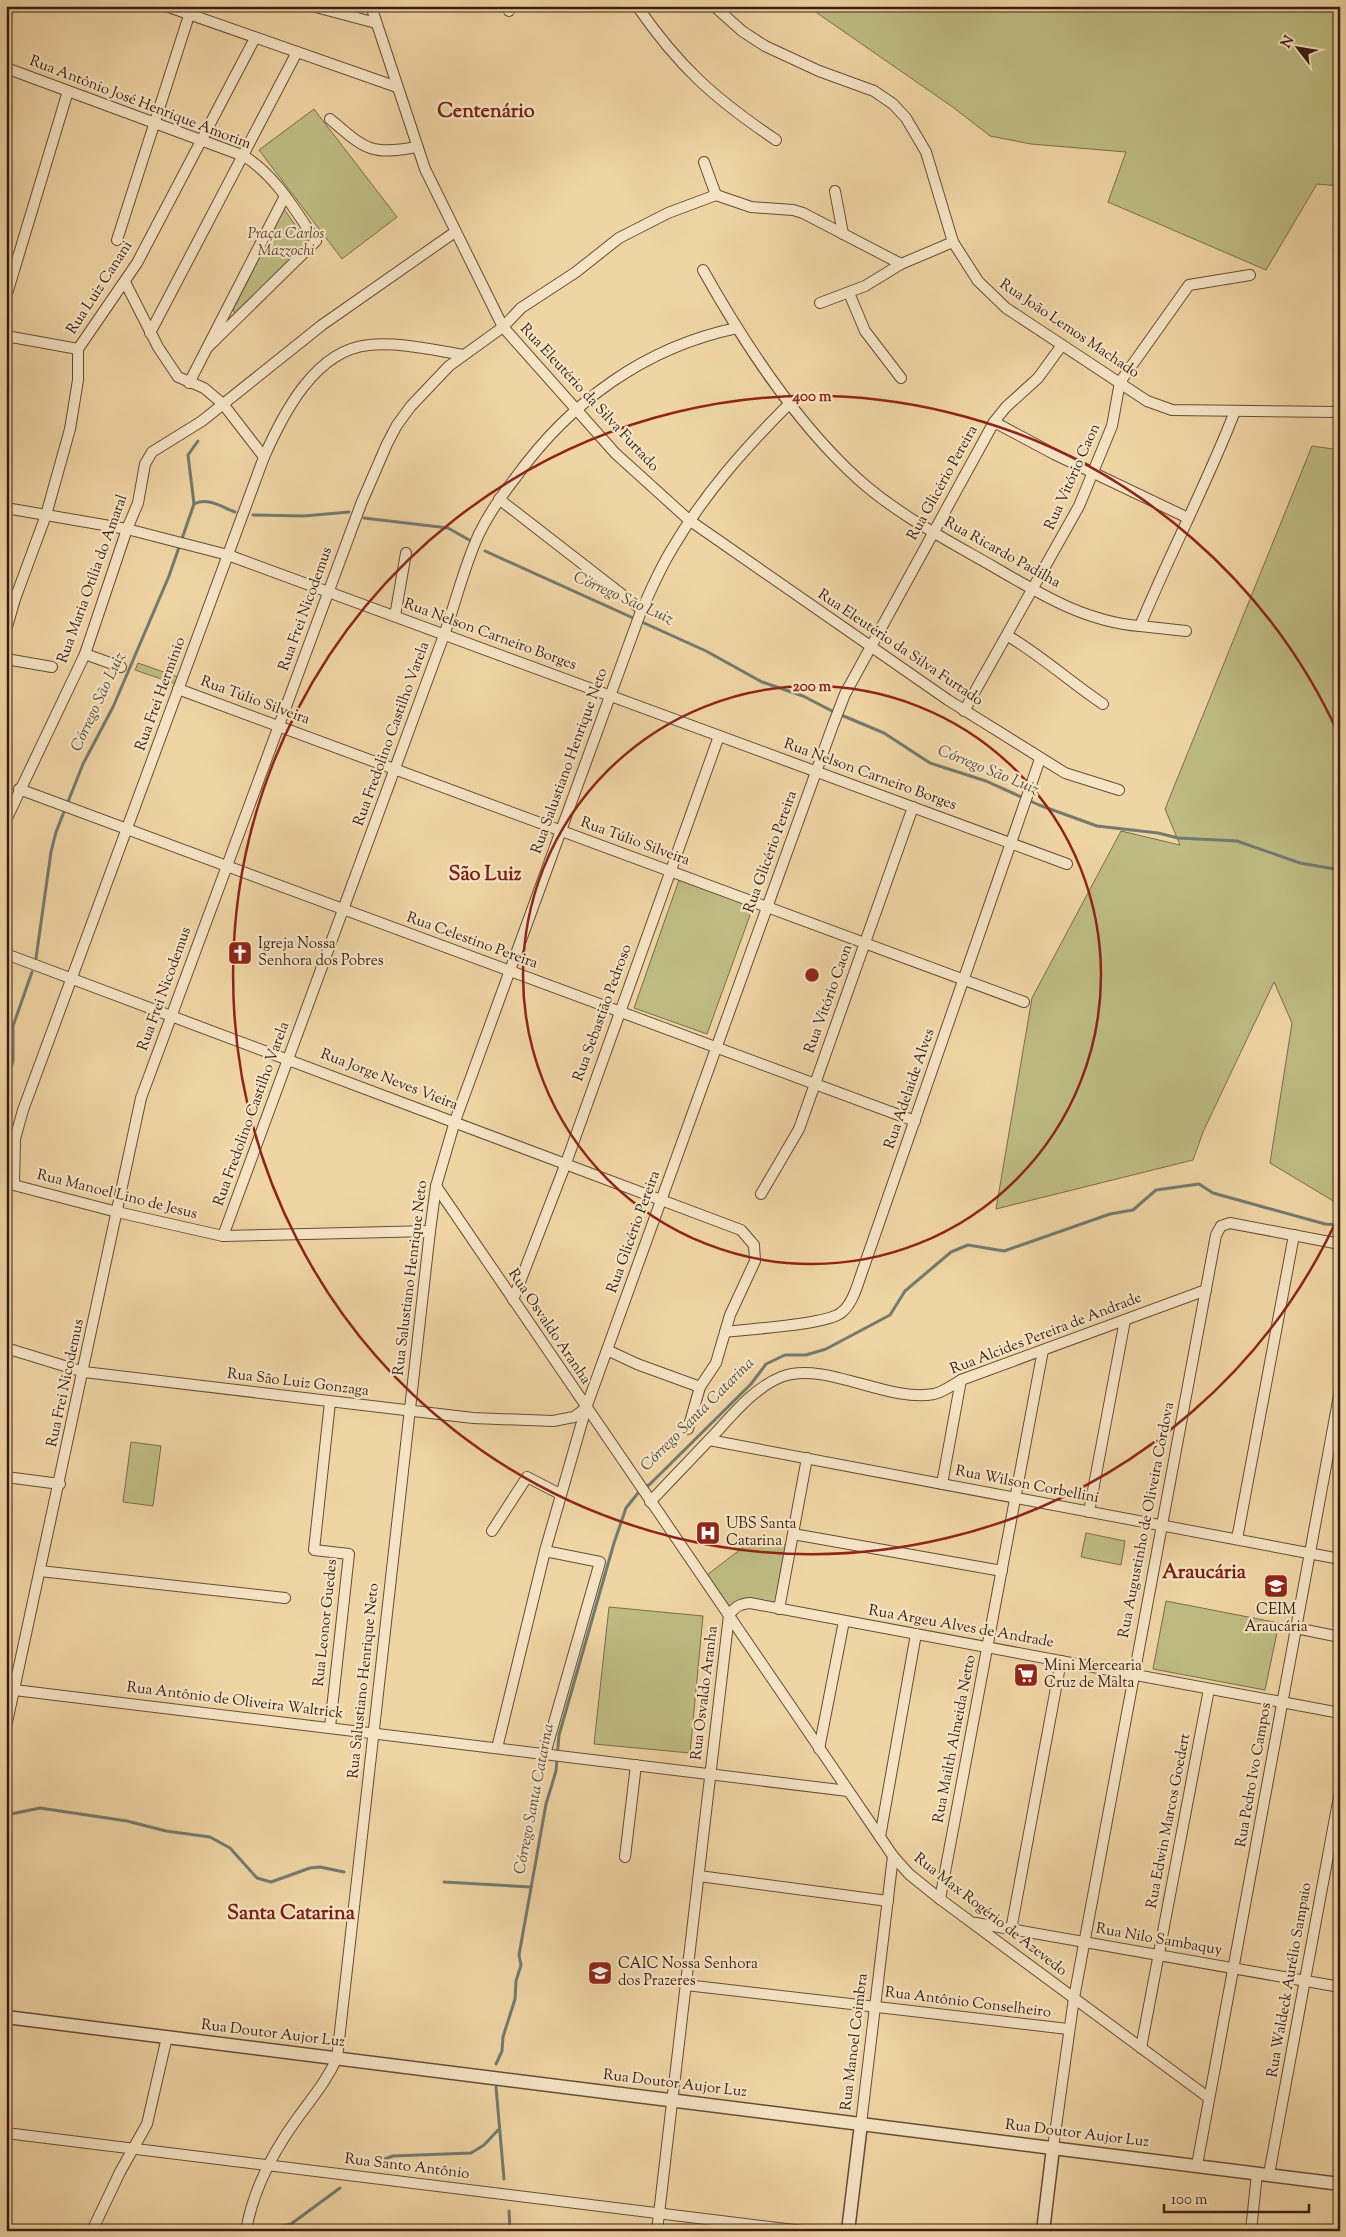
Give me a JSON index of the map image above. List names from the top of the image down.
{
  "streets": {
    "street": [
      "Rua Antônio José Henrique Amorim",
      "Rua Luiz Canani",
      "Rua João Lemos Machado",
      "Rua Eleutério da Silva Furtado",
      "Rua Vitório Caon",
      "Rua Glicério Pereira",
      "Rua Ricardo Padilha",
      "Rua Maria Otília do Amaral",
      "Rua Frei Nicodemus",
      "Rua Nelson Carneiro Borges",
      "Rua Frei Hermínio",
      "Rua Túlio Silveira",
      "Rua Fredolino Castilho Varela",
      "Rua Salustiano Henrique Neto",
      "Rua Celestino Pereira",
      "Rua Sebastião Pedroso",
      "Rua Jorge Neves Vieira",
      "Rua Adelaide Alves",
      "Rua Manoel Lino de Jesus",
      "Rua Osvaldo Aranha",
      "Rua Alcides Pereira de Andrade",
      "Rua São Luiz Gonzaga",
      "Rua Wilson Corbellini",
      "Rua Augustinho de Oliveira Córdova",
      "Rua Leonor Guedes",
      "Rua Argeu Alves de Andrade",
      "Rua Antônio de Oliveira Waltrick",
      "Rua Mailth Almeida Netto",
      "Rua Pedro Ivo Campos",
      "Rua Edwin Marcos Goedert",
      "Rua Max Rogério de Azevedo",
      "Rua Nilo Sambaquy",
      "Rua Waldeck Aurélio Sampaio",
      "Rua Antônio Conselheiro",
      "Rua Doutor Aujor Luz",
      "Rua Manoel Coimbra",
      "Rua Santo Antônio"
    ]
  },
  "crossings": [
    ["Rua Antônio José Henrique Amorim", "Rua Luiz Canani"],
    ["Rua Luiz Canani", "Rua Nelson Carneiro Borges"],
    ["Rua João Lemos Machado", "Rua Vitório Caon"],
    ["Rua João Lemos Machado", "Rua Glicério Pereira"],
    ["Rua Eleutério da Silva Furtado", "Rua Vitório Caon"],
    ["Rua Eleutério da Silva Furtado", "Rua Glicério Pereira"],
    ["Rua Eleutério da Silva Furtado", "Rua Maria Otília do Amaral"],
    ["Rua Eleutério da Silva Furtado", "Rua Frei Nicodemus"],
    ["Rua Eleutério da Silva Furtado", "Rua Fredolino Castilho Varela"],
    ["Rua Eleutério da Silva Furtado", "Rua Salustiano Henrique Neto"],
    ["Rua Eleutério da Silva Furtado", "Rua Adelaide Alves"],
    ["Rua Vitório Caon", "Rua Ricardo Padilha"],
    ["Rua Vitório Caon", "Rua Nelson Carneiro Borges"],
    ["Rua Vitório Caon", "Rua Túlio Silveira"],
    ["Rua Vitório Caon", "Rua Celestino Pereira"],
    ["Rua Glicério Pereira", "Rua Ricardo Padilha"],
    ["Rua Glicério Pereira", "Rua Nelson Carneiro Borges"],
    ["Rua Glicério Pereira", "Rua Túlio Silveira"],
    ["Rua Glicério Pereira", "Rua Celestino Pereira"],
    ["Rua Glicério Pereira", "Rua Jorge Neves Vieira"],
    ["Rua Glicério Pereira", "Rua Osvaldo Aranha"],
    ["Rua Glicério Pereira", "Rua São Luiz Gonzaga"],
    ["Rua Glicério Pereira", "Rua Antônio de Oliveira Waltrick"],
    ["Rua Ricardo Padilha", "Rua Fredolino Castilho Varela"],
    ["Rua Ricardo Padilha", "Rua Salustiano Henrique Neto"],
    ["Rua Maria Otília do Amaral", "Rua Nelson Carneiro Borges"],
    ["Rua Maria Otília do Amaral", "Rua Celestino Pereira"],
    ["Rua Frei Nicodemus", "Rua Nelson Carneiro Borges"],
    ["Rua Frei Nicodemus", "Rua Frei Hermínio"],
    ["Rua Frei Nicodemus", "Rua Túlio Silveira"],
    ["Rua Frei Nicodemus", "Rua Celestino Pereira"],
    ["Rua Frei Nicodemus", "Rua Jorge Neves Vieira"],
    ["Rua Frei Nicodemus", "Rua Manoel Lino de Jesus"],
    ["Rua Frei Nicodemus", "Rua São Luiz Gonzaga"],
    ["Rua Frei Nicodemus", "Rua Antônio de Oliveira Waltrick"],
    ["Rua Nelson Carneiro Borges", "Rua Frei Hermínio"],
    ["Rua Nelson Carneiro Borges", "Rua Fredolino Castilho Varela"],
    ["Rua Nelson Carneiro Borges", "Rua Salustiano Henrique Neto"],
    ["Rua Nelson Carneiro Borges", "Rua Sebastião Pedroso"],
    ["Rua Nelson Carneiro Borges", "Rua Adelaide Alves"],
    ["Rua Frei Hermínio", "Rua Túlio Silveira"],
    ["Rua Frei Hermínio", "Rua Celestino Pereira"],
    ["Rua Frei Hermínio", "Rua Jorge Neves Vieira"],
    ["Rua Frei Hermínio", "Rua Manoel Lino de Jesus"],
    ["Rua Túlio Silveira", "Rua Fredolino Castilho Varela"],
    ["Rua Túlio Silveira", "Rua Salustiano Henrique Neto"],
    ["Rua Túlio Silveira", "Rua Sebastião Pedroso"],
    ["Rua Túlio Silveira", "Rua Adelaide Alves"],
    ["Rua Fredolino Castilho Varela", "Rua Celestino Pereira"],
    ["Rua Fredolino Castilho Varela", "Rua Jorge Neves Vieira"],
    ["Rua Fredolino Castilho Varela", "Rua Manoel Lino de Jesus"],
    ["Rua Salustiano Henrique Neto", "Rua Celestino Pereira"],
    ["Rua Salustiano Henrique Neto", "Rua Jorge Neves Vieira"],
    ["Rua Salustiano Henrique Neto", "Rua Manoel Lino de Jesus"],
    ["Rua Salustiano Henrique Neto", "Rua Osvaldo Aranha"],
    ["Rua Salustiano Henrique Neto", "Rua São Luiz Gonzaga"],
    ["Rua Salustiano Henrique Neto", "Rua Antônio de Oliveira Waltrick"],
    ["Rua Salustiano Henrique Neto", "Rua Doutor Aujor Luz"],
    ["Rua Celestino Pereira", "Rua Sebastião Pedroso"],
    ["Rua Celestino Pereira", "Rua Adelaide Alves"],
    ["Rua Sebastião Pedroso", "Rua Jorge Neves Vieira"],
    ["Rua Sebastião Pedroso", "Rua Osvaldo Aranha"],
    ["Rua Jorge Neves Vieira", "Rua Adelaide Alves"],
    ["Rua Osvaldo Aranha", "Rua Alcides Pereira de Andrade"],
    ["Rua Osvaldo Aranha", "Rua São Luiz Gonzaga"],
    ["Rua Osvaldo Aranha", "Rua Argeu Alves de Andrade"],
    ["Rua Osvaldo Aranha", "Rua Antônio de Oliveira Waltrick"],
    ["Rua Osvaldo Aranha", "Rua Max Rogério de Azevedo"],
    ["Rua Osvaldo Aranha", "Rua Antônio Conselheiro"],
    ["Rua Osvaldo Aranha", "Rua Doutor Aujor Luz"],
    ["Rua Osvaldo Aranha", "Rua Santo Antônio"],
    ["Rua Alcides Pereira de Andrade", "Rua Wilson Corbellini"],
    ["Rua Alcides Pereira de Andrade", "Rua Augustinho de Oliveira Córdova"],
    ["Rua Alcides Pereira de Andrade", "Rua Mailth Almeida Netto"],
    ["Rua São Luiz Gonzaga", "Rua Leonor Guedes"],
    ["Rua Wilson Corbellini", "Rua Augustinho de Oliveira Córdova"],
    ["Rua Wilson Corbellini", "Rua Mailth Almeida Netto"],
    ["Rua Wilson Corbellini", "Rua Pedro Ivo Campos"],
    ["Rua Augustinho de Oliveira Córdova", "Rua Argeu Alves de Andrade"],
    ["Rua Augustinho de Oliveira Córdova", "Rua Max Rogério de Azevedo"],
    ["Rua Augustinho de Oliveira Córdova", "Rua Nilo Sambaquy"],
    ["Rua Augustinho de Oliveira Córdova", "Rua Antônio Conselheiro"],
    ["Rua Augustinho de Oliveira Córdova", "Rua Doutor Aujor Luz"],
    ["Rua Leonor Guedes", "Rua Antônio de Oliveira Waltrick"],
    ["Rua Argeu Alves de Andrade", "Rua Mailth Almeida Netto"],
    ["Rua Argeu Alves de Andrade", "Rua Pedro Ivo Campos"],
    ["Rua Argeu Alves de Andrade", "Rua Edwin Marcos Goedert"],
    ["Rua Argeu Alves de Andrade", "Rua Max Rogério de Azevedo"],
    ["Rua Antônio de Oliveira Waltrick", "Rua Max Rogério de Azevedo"],
    ["Rua Mailth Almeida Netto", "Rua Max Rogério de Azevedo"],
    ["Rua Pedro Ivo Campos", "Rua Max Rogério de Azevedo"],
    ["Rua Pedro Ivo Campos", "Rua Nilo Sambaquy"],
    ["Rua Pedro Ivo Campos", "Rua Doutor Aujor Luz"],
    ["Rua Edwin Marcos Goedert", "Rua Max Rogério de Azevedo"],
    ["Rua Edwin Marcos Goedert", "Rua Nilo Sambaquy"],
    ["Rua Max Rogério de Azevedo", "Rua Nilo Sambaquy"],
    ["Rua Max Rogério de Azevedo", "Rua Manoel Coimbra"],
    ["Rua Nilo Sambaquy", "Rua Waldeck Aurélio Sampaio"],
    ["Rua Waldeck Aurélio Sampaio", "Rua Doutor Aujor Luz"],
    ["Rua Antônio Conselheiro", "Rua Manoel Coimbra"],
    ["Rua Doutor Aujor Luz", "Rua Manoel Coimbra"]
  ],
  "districts": [
    "Centenário",
    "São Luiz",
    "Araucária",
    "Santa Catarina"
  ],
  "water": ["Córrego São Luiz", "Córrego Santa Catarina"],
  "parks": ["Praça Carlos Mazzochi"],
  "places": {
    "church": ["Igreja Nossa Senhora dos Pobres"],
    "hospital": ["UBS Santa Catarina"],
    "school or university": ["CEIM Araucária", "CAIC Nossa Senhora dos Prazeres"],
    "supermarket": ["Mini Mercearia Cruz de Malta"]
  },
  "scale_bar": "100 m",
  "north": "top left",
  "rings": ["400 m", "200 m"]
}
